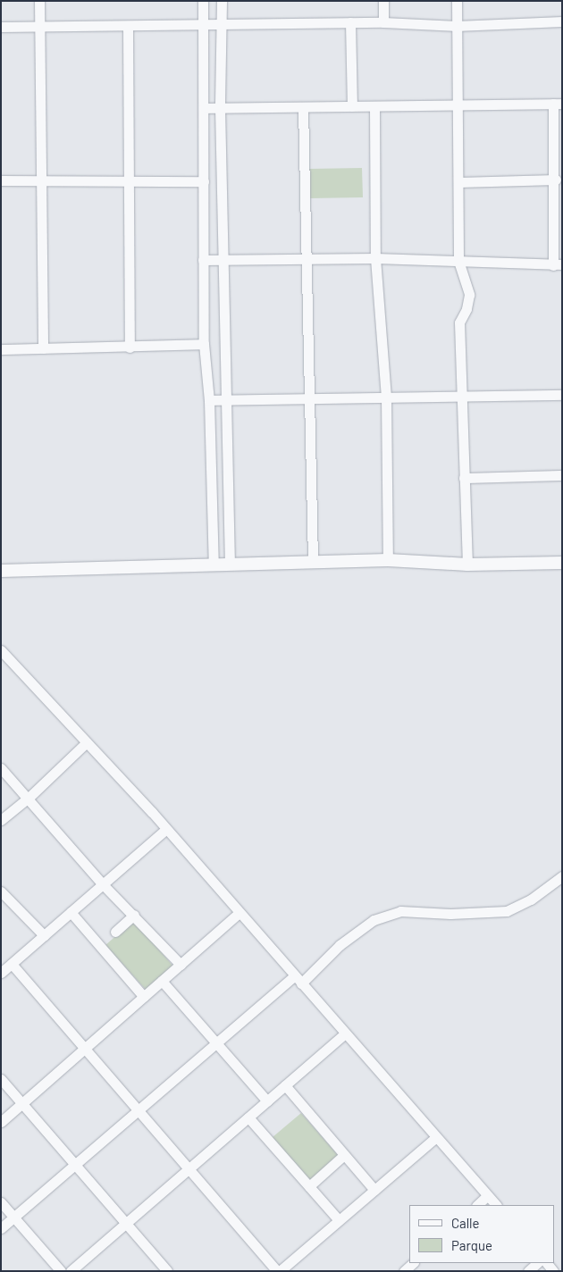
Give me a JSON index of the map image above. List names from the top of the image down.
{
  "legend": ["Calle", "Parque"]
}
